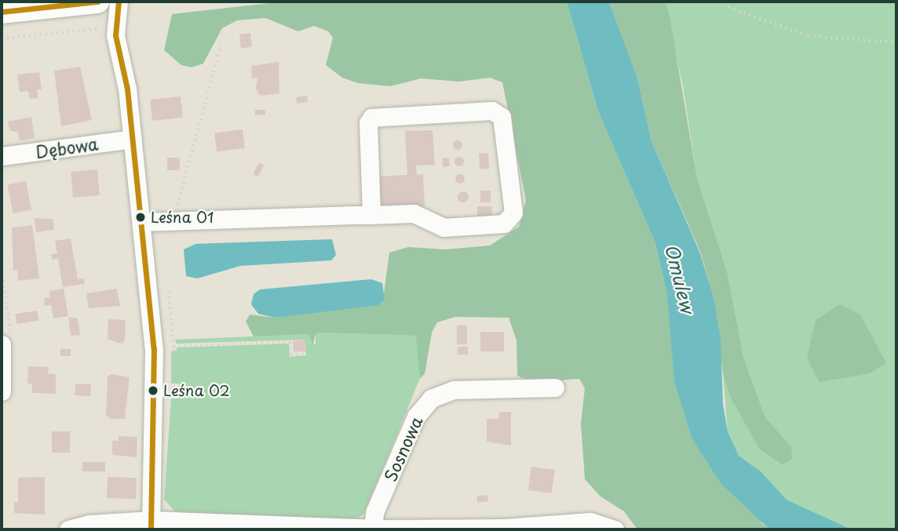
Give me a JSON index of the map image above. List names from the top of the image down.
{
  "streets": {
    "street": ["Dębowa", "Sosnowa"]
  },
  "water": ["Omulew"],
  "places": ["Leśna 01", "Leśna 02"]
}
